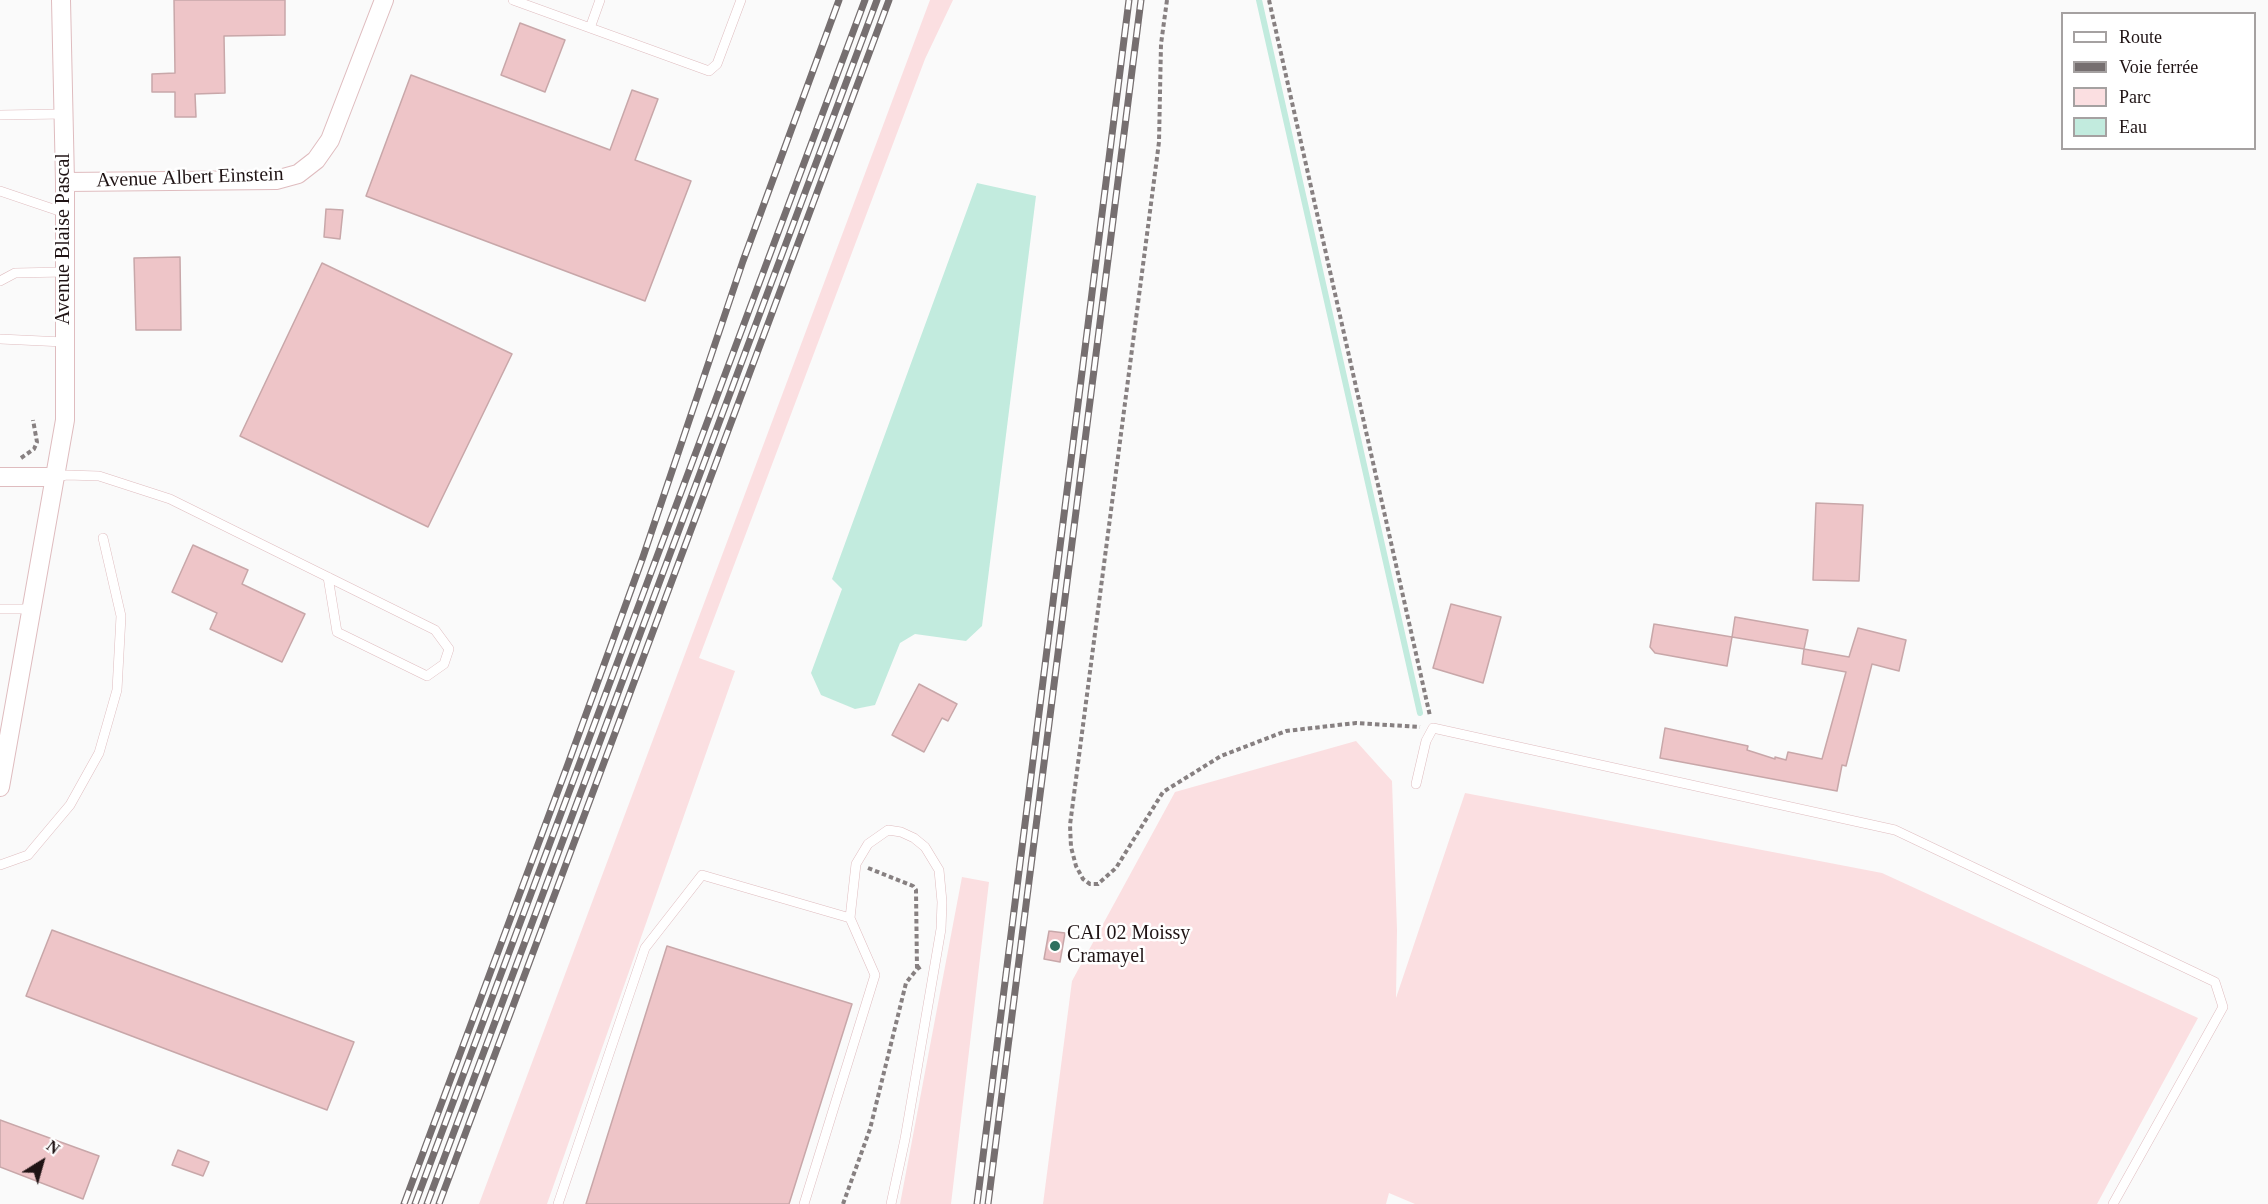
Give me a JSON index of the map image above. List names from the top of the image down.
{
  "streets": {
    "street": ["Avenue Albert Einstein", "Avenue Blaise Pascal"]
  },
  "crossings": [
    ["Avenue Albert Einstein", "Avenue Blaise Pascal"]
  ],
  "places": ["CAI 02 Moissy Cramayel"],
  "legend": [
    "Route",
    "Voie ferrée",
    "Parc",
    "Eau"
  ],
  "north": "top right"
}
